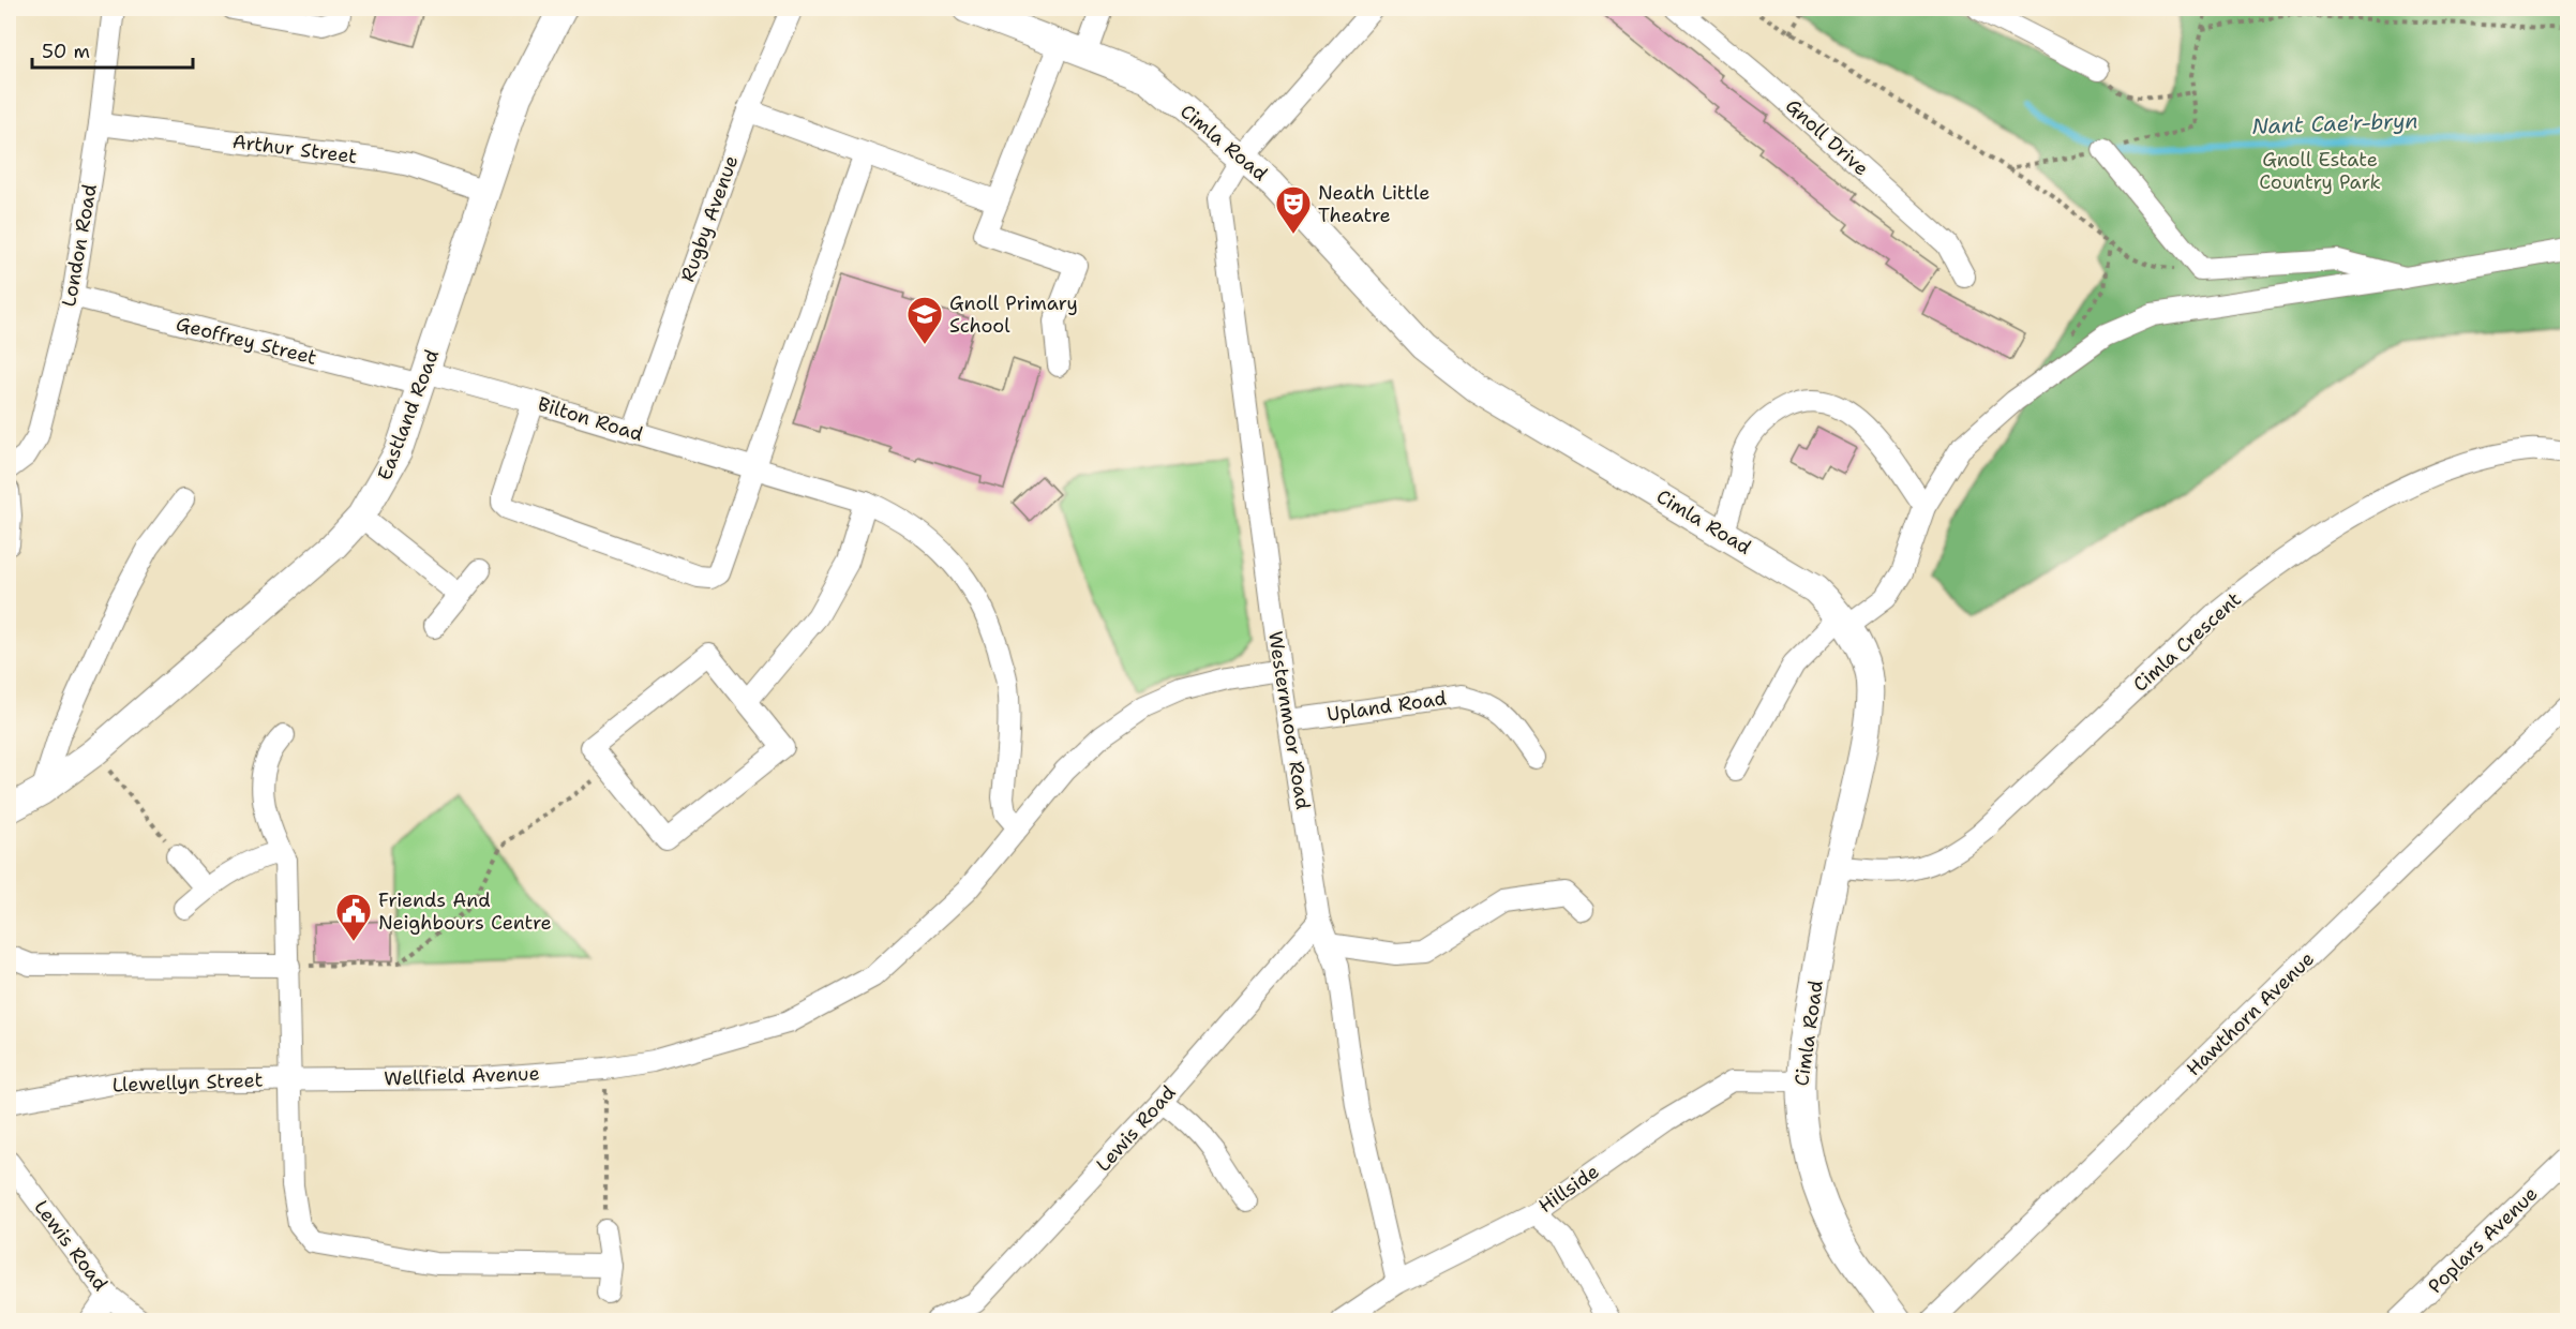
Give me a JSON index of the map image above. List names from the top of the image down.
{
  "streets": {
    "main road": ["Cimla Road", "Eastland Road"],
    "street": [
      "Gnoll Drive",
      "Arthur Street",
      "Rugby Avenue",
      "London Road",
      "Geoffrey Street",
      "Bilton Road",
      "Cimla Crescent",
      "Upland Road",
      "Westernmoor Road",
      "Hawthorn Avenue",
      "Wellfield Avenue",
      "Llewellyn Street",
      "Lewis Road",
      "Hillside",
      "Poplars Avenue"
    ]
  },
  "crossings": [
    ["Cimla Road", "Cimla Crescent"],
    ["Cimla Road", "Westernmoor Road"],
    ["Cimla Road", "Hillside"],
    ["Arthur Street", "London Road"],
    ["Arthur Street", "Eastland Road"],
    ["Rugby Avenue", "Bilton Road"],
    ["London Road", "Geoffrey Street"],
    ["Geoffrey Street", "Eastland Road"],
    ["Geoffrey Street", "Bilton Road"],
    ["Eastland Road", "Bilton Road"],
    ["Upland Road", "Westernmoor Road"],
    ["Westernmoor Road", "Wellfield Avenue"],
    ["Westernmoor Road", "Lewis Road"],
    ["Westernmoor Road", "Hillside"],
    ["Wellfield Avenue", "Llewellyn Street"]
  ],
  "water": ["Nant Cae'r-bryn"],
  "parks": ["Gnoll Estate Country Park"],
  "places": {
    "theatre": ["Neath Little Theatre"],
    "school or university": ["Gnoll Primary School"],
    "public building": ["Friends And Neighbours Centre"]
  },
  "scale_bar": "50 m"
}
